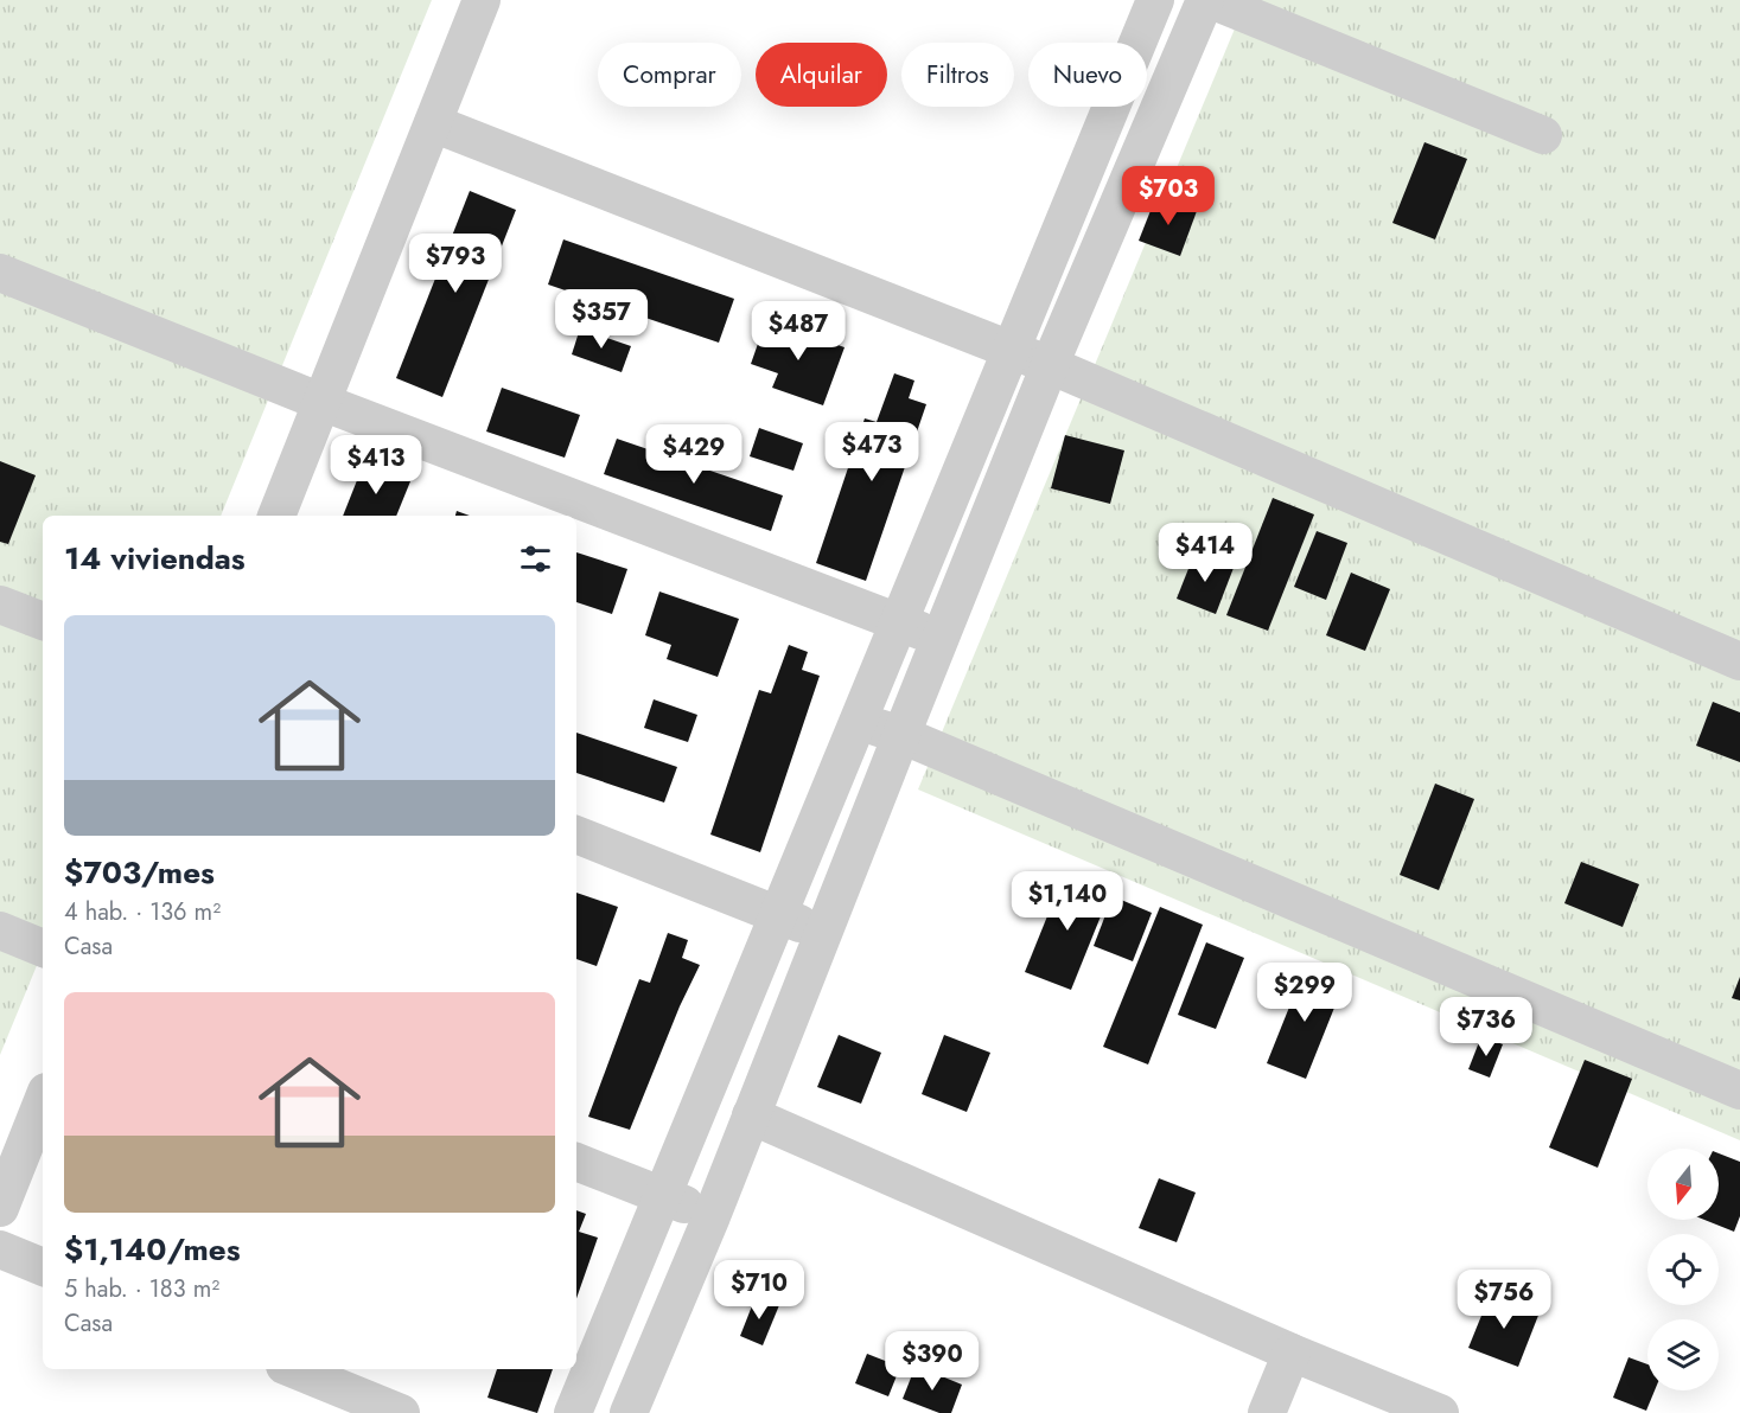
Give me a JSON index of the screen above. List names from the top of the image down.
{
  "north": "bottom",
  "page": {
    "chip": [
      "Comprar",
      "Alquilar",
      "Filtros",
      "Nuevo"
    ],
    "price": [
      "$703",
      "$793",
      "$357",
      "$487",
      "$473",
      "$429",
      "$413",
      "$414",
      "$1,140",
      "$299",
      "$736",
      "$710",
      "$756",
      "$390"
    ],
    "heading": "14 viviendas",
    "list": [
      {
        "name": "$703/mes",
        "note": "4 hab. · 136 m² · Casa"
      },
      {
        "name": "$1,140/mes",
        "note": "5 hab. · 183 m² · Casa"
      }
    ]
  }
}
